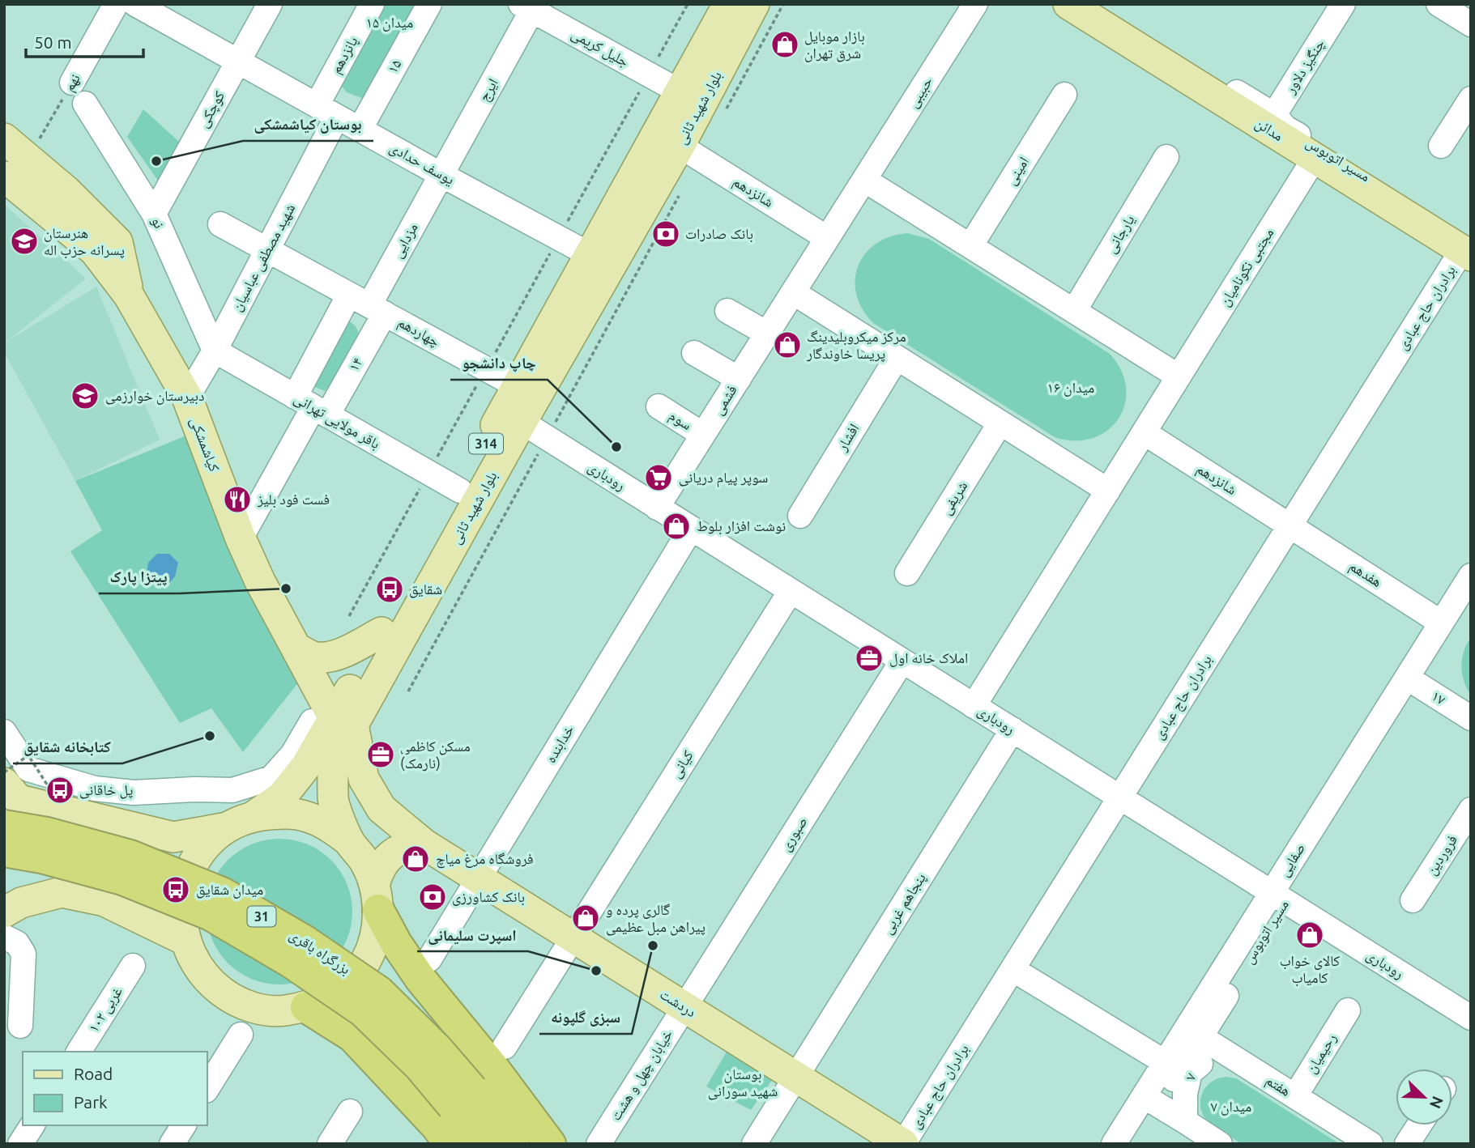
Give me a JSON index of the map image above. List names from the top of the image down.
{
  "streets": {
    "highway": ["31", "بزرگراه باقری"],
    "main road": [
      "بلوار شهید ثانی",
      "مدائن",
      "314",
      "کیاشمشکی",
      "دردشت"
    ],
    "street": [
      "جلیل کریمی",
      "پانزدهم",
      "۱۵",
      "چنگیز دلاور",
      "نهم",
      "ایرج",
      "حبیبی",
      "کوچکی",
      "مسیر اتوبوس",
      "یوسف حدادی",
      "امینی",
      "شانزدهم",
      "نو",
      "یارجانی",
      "مزدایی",
      "شهید مصطفی عباسیان",
      "مجتبی نکونامیان",
      "برادران حاج عبادی",
      "چهاردهم",
      "۱۴",
      "فشمی",
      "سوم",
      "باقر مولایی تهرانی",
      "افشار",
      "رودباری",
      "شریفی",
      "هفدهم",
      "۱۷",
      "خدابنده",
      "کیانی",
      "صبوری",
      "فروردین",
      "صفایی",
      "پنجاهم غربی",
      "۱۰۲ غربی",
      "رحیمیان",
      "خیابان چهل و هشت",
      "۷",
      "هفتم"
    ]
  },
  "crossings": [
    ["جلیل کریمی", "ایرج"],
    ["جلیل کریمی", "بلوار شهید ثانی"],
    ["پانزدهم", "یوسف حدادی"],
    ["پانزدهم", "شهید مصطفی عباسیان"],
    ["۱۵", "یوسف حدادی"],
    ["چنگیز دلاور", "مدائن"],
    ["چنگیز دلاور", "مسیر اتوبوس"],
    ["نهم", "کیاشمشکی"],
    ["ایرج", "یوسف حدادی"],
    ["ایرج", "مزدایی"],
    ["بلوار شهید ثانی", "یوسف حدادی"],
    ["بلوار شهید ثانی", "شانزدهم"],
    ["بلوار شهید ثانی", "چهاردهم"],
    ["بلوار شهید ثانی", "باقر مولایی تهرانی"],
    ["بلوار شهید ثانی", "کیاشمشکی"],
    ["بلوار شهید ثانی", "رودباری"],
    ["بلوار شهید ثانی", "دردشت"],
    ["کوچکی", "یوسف حدادی"],
    ["کوچکی", "نو"],
    ["مدائن", "مسیر اتوبوس"],
    ["مدائن", "مجتبی نکونامیان"],
    ["مدائن", "برادران حاج عبادی"],
    ["مسیر اتوبوس", "برادران حاج عبادی"],
    ["یوسف حدادی", "مزدایی"],
    ["یوسف حدادی", "شهید مصطفی عباسیان"],
    ["شانزدهم", "برادران حاج عبادی"],
    ["شانزدهم", "هفدهم"],
    ["نو", "شهید مصطفی عباسیان"],
    ["نو", "باقر مولایی تهرانی"],
    ["مزدایی", "چهاردهم"],
    ["مزدایی", "۱۴"],
    ["شهید مصطفی عباسیان", "چهاردهم"],
    ["شهید مصطفی عباسیان", "باقر مولایی تهرانی"],
    ["شهید مصطفی عباسیان", "کیاشمشکی"],
    ["برادران حاج عبادی", "رودباری"],
    ["برادران حاج عبادی", "هفدهم"],
    ["برادران حاج عبادی", "دردشت"],
    ["چهاردهم", "۱۴"],
    ["۱۴", "باقر مولایی تهرانی"],
    ["فشمی", "سوم"],
    ["فشمی", "رودباری"],
    ["کیاشمشکی", "دردشت"],
    ["رودباری", "خدابنده"],
    ["رودباری", "کیانی"],
    ["رودباری", "صبوری"],
    ["رودباری", "صفایی"],
    ["رودباری", "پنجاهم غربی"],
    ["هفدهم", "صفایی"],
    ["۱۷", "صفایی"],
    ["خدابنده", "دردشت"],
    ["کیانی", "دردشت"],
    ["صبوری", "دردشت"],
    ["صبوری", "خیابان چهل و هشت"],
    ["صفایی", "هفتم"],
    ["پنجاهم غربی", "دردشت"],
    ["دردشت", "خیابان چهل و هشت"],
    ["رحیمیان", "هفتم"],
    ["۷", "هفتم"]
  ],
  "parks": [
    "میدان ۱۵",
    "میدان ۱۶",
    "بوستان شهید سورانی",
    "میدان ۷"
  ],
  "places": {
    "shop": [
      "بازار موبایل شرق تهران",
      "مرکز میکروبلیدینگ پریسا خاوندگار",
      "نوشت افزار بلوط",
      "فروشگاه مرغ میاچ",
      "گالری پرده و پیراهن مبل عظیمی",
      "کالای خواب کامیاب"
    ],
    "other": [
      "بوستان کیاشمشکی",
      "چاپ دانشجو",
      "پیتزا پارک",
      "کتابخانه شقایق",
      "سبزی گلپونه",
      "اسپرت سلیمانی"
    ],
    "bank": ["بانک صادرات", "بانک کشاورزی"],
    "school or university": ["هنرستان پسرانه حزب اله", "دبیرستان خوارزمی"],
    "supermarket": ["سوپر پیام دریانی"],
    "restaurant": ["فست فود بلیز"],
    "bus stop": ["شقایق", "پل خاقانی", "میدان شقایق"],
    "office": ["املاک خانه اول", "مسکن کاظمی (نارمک)"]
  },
  "legend": ["Road", "Park"],
  "scale_bar": "50 m",
  "north": "bottom right"
}
